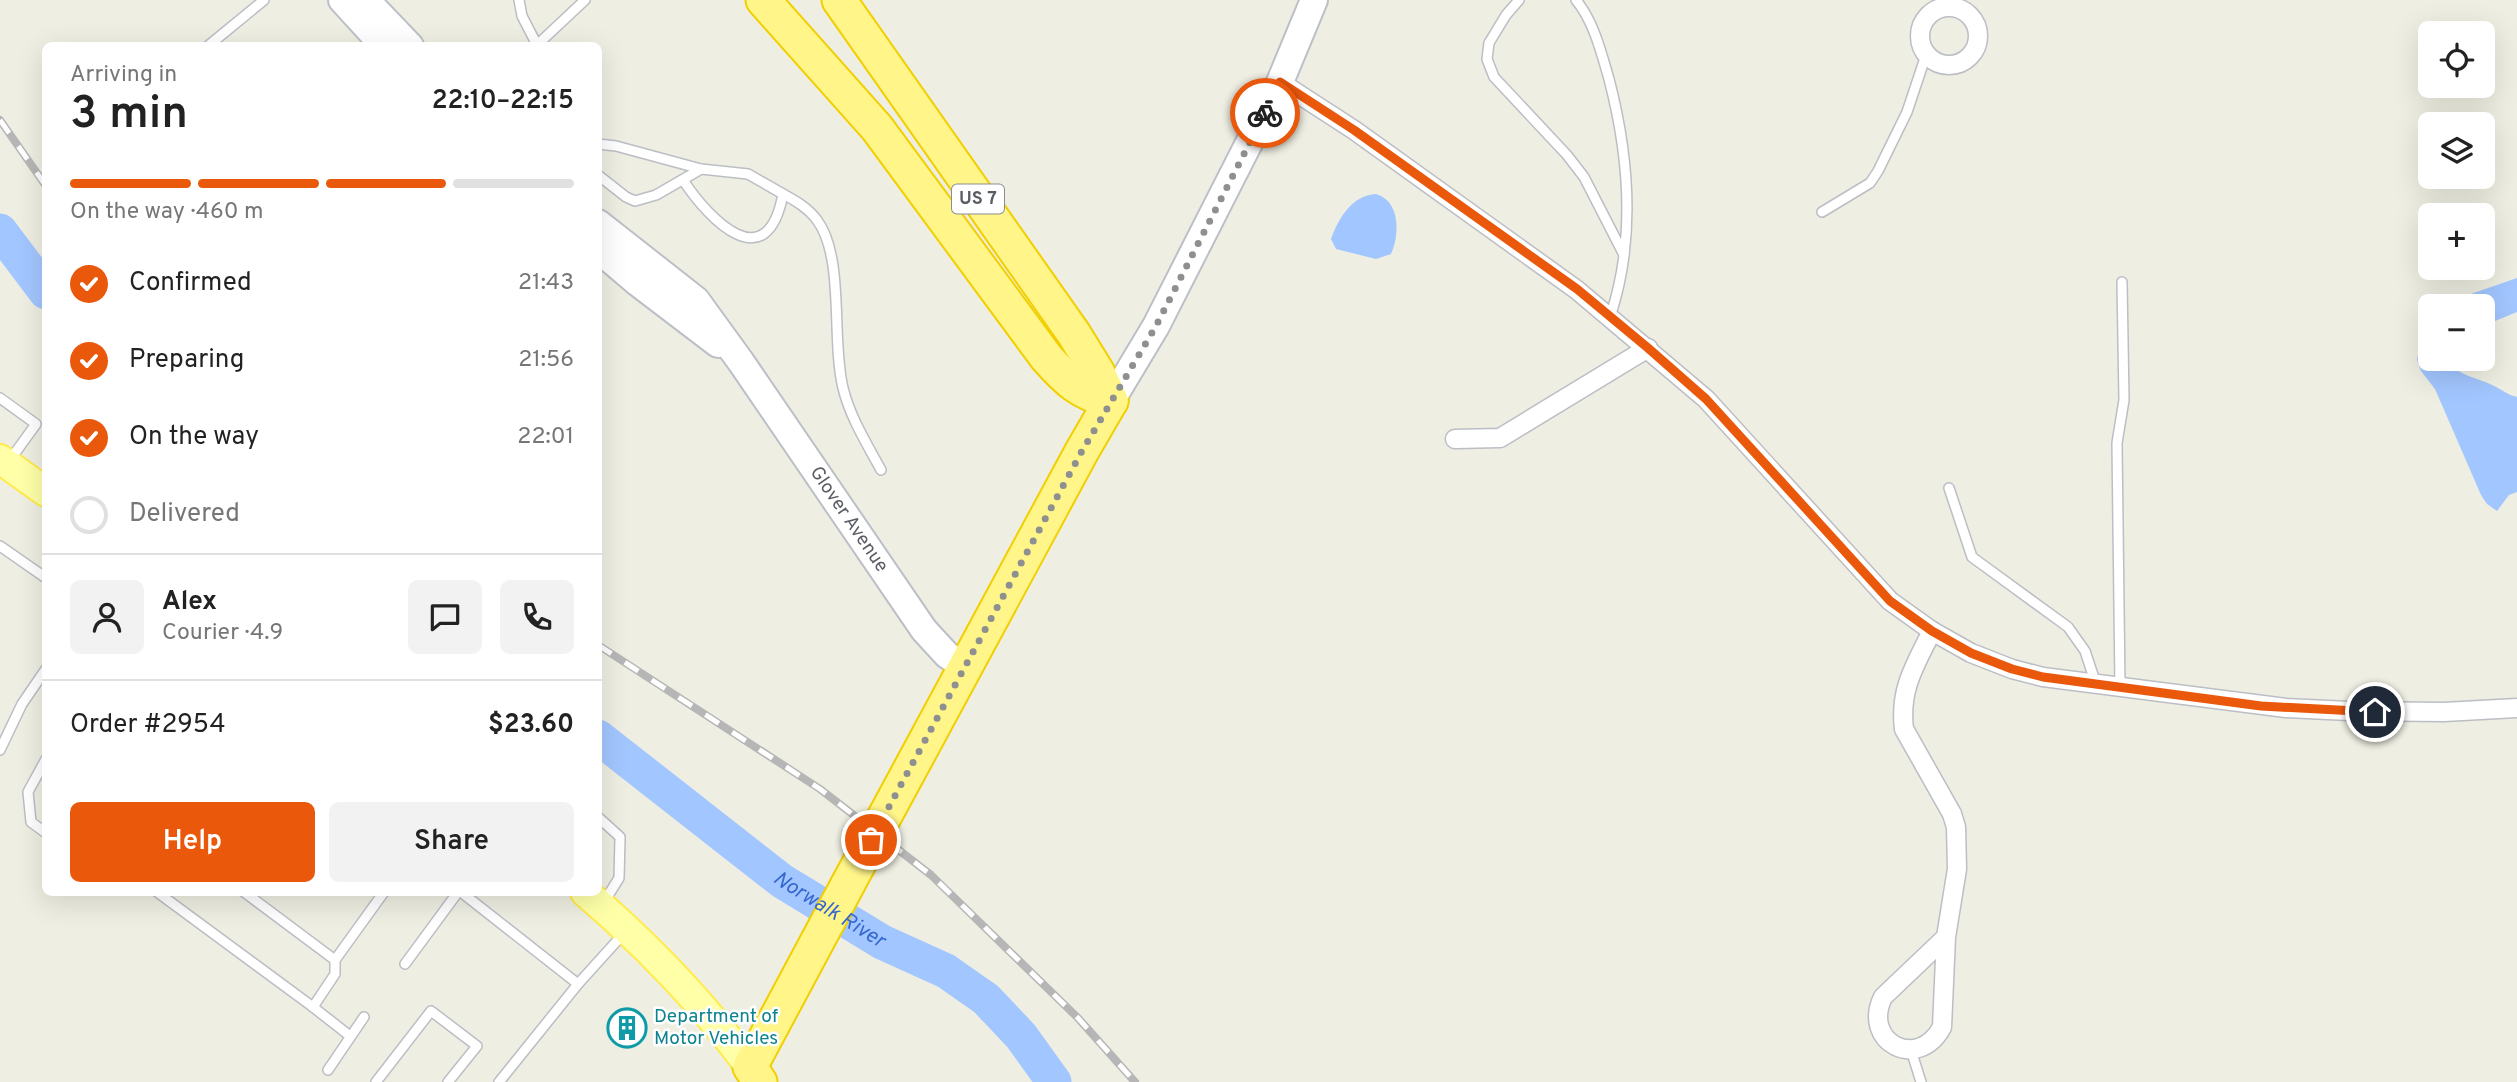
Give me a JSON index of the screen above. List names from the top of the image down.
{
  "streets": {
    "highway": ["US 7"],
    "street": ["Glover Avenue"]
  },
  "water": ["Norwalk River"],
  "places": {
    "building": ["Department of Motor Vehicles"]
  },
  "page": {
    "map_buttons": ["+", "−"],
    "heading": ["3 min", "Arriving in", "22:10–22:15"],
    "panel": [
      "Alex",
      "Courier · 4.9",
      "Order #2954",
      "$23.60"
    ],
    "bar": "On the way · 460 m",
    "list": [
      ["Confirmed", "21:43"],
      ["Preparing", "21:56"],
      ["On the way", "22:01"],
      "Delivered"
    ],
    "buttons": ["Help", "Share"]
  }
}
